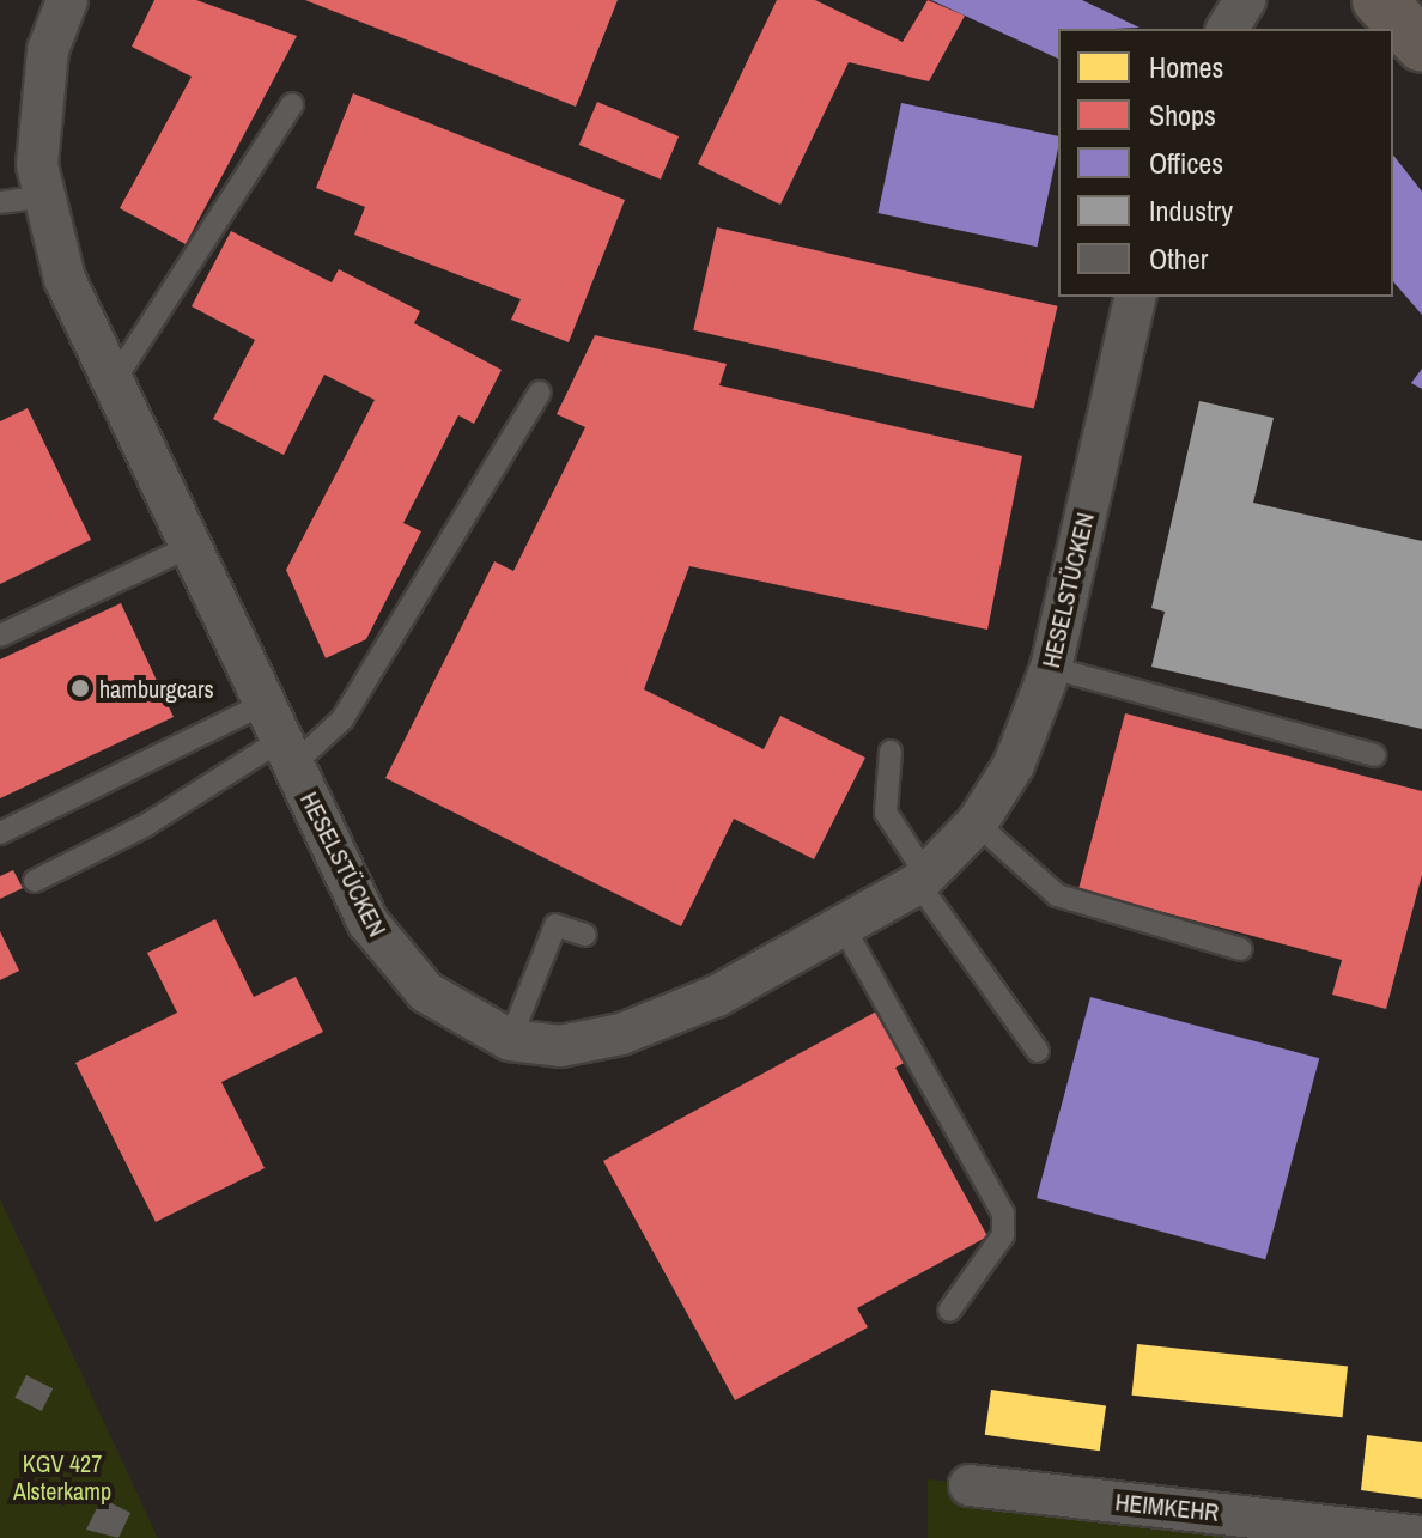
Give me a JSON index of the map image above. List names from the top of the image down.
{
  "streets": {
    "street": ["HESELSTÜCKEN", "HEIMKEHR"]
  },
  "parks": ["KGV 427 Alsterkamp"],
  "places": ["hamburgcars"],
  "legend": [
    "Homes",
    "Shops",
    "Offices",
    "Industry",
    "Other"
  ]
}
